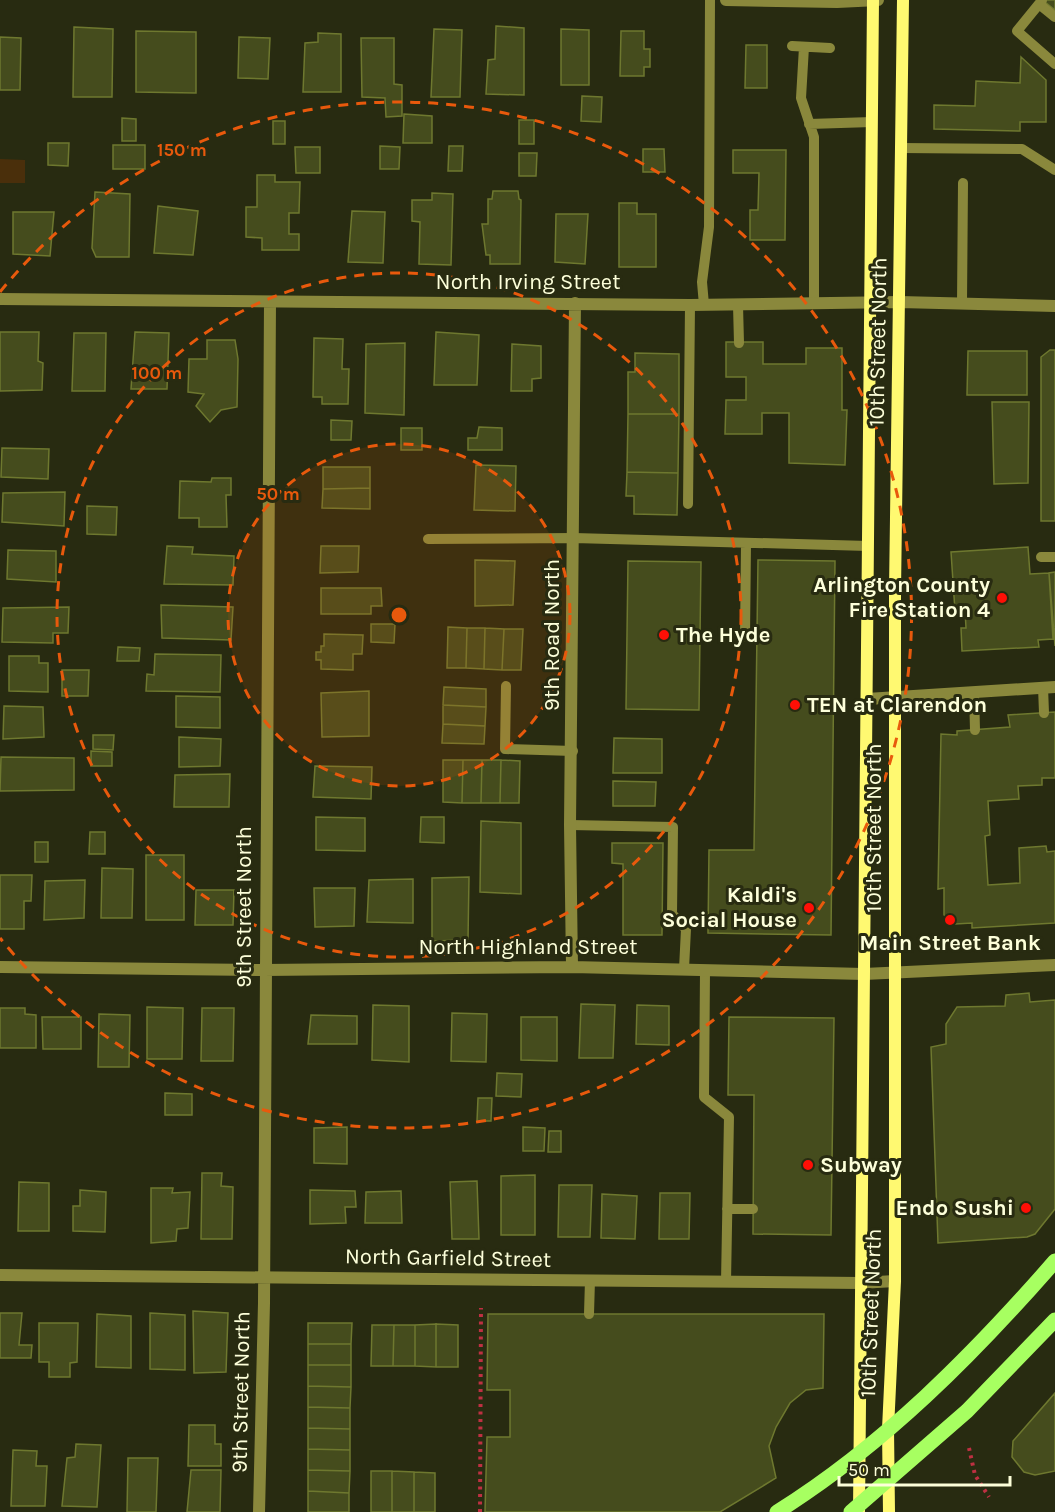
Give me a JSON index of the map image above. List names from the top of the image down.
{
  "streets": {
    "main road": ["10th Street North"],
    "street": [
      "North Irving Street",
      "9th Road North",
      "9th Street North",
      "North Highland Street",
      "North Garfield Street"
    ]
  },
  "crossings": [
    ["North Irving Street", "10th Street North"],
    ["North Irving Street", "9th Road North"],
    ["North Irving Street", "9th Street North"],
    ["10th Street North", "North Highland Street"],
    ["10th Street North", "North Garfield Street"],
    ["9th Road North", "North Highland Street"],
    ["9th Street North", "North Highland Street"],
    ["9th Street North", "North Garfield Street"]
  ],
  "places": [
    "Arlington County Fire Station 4",
    "The Hyde",
    "TEN at Clarendon",
    "Kaldi's Social House",
    "Main Street Bank",
    "Subway",
    "Endo Sushi"
  ],
  "scale_bar": "50 m",
  "rings": ["150 m", "100 m", "50 m"]
}
